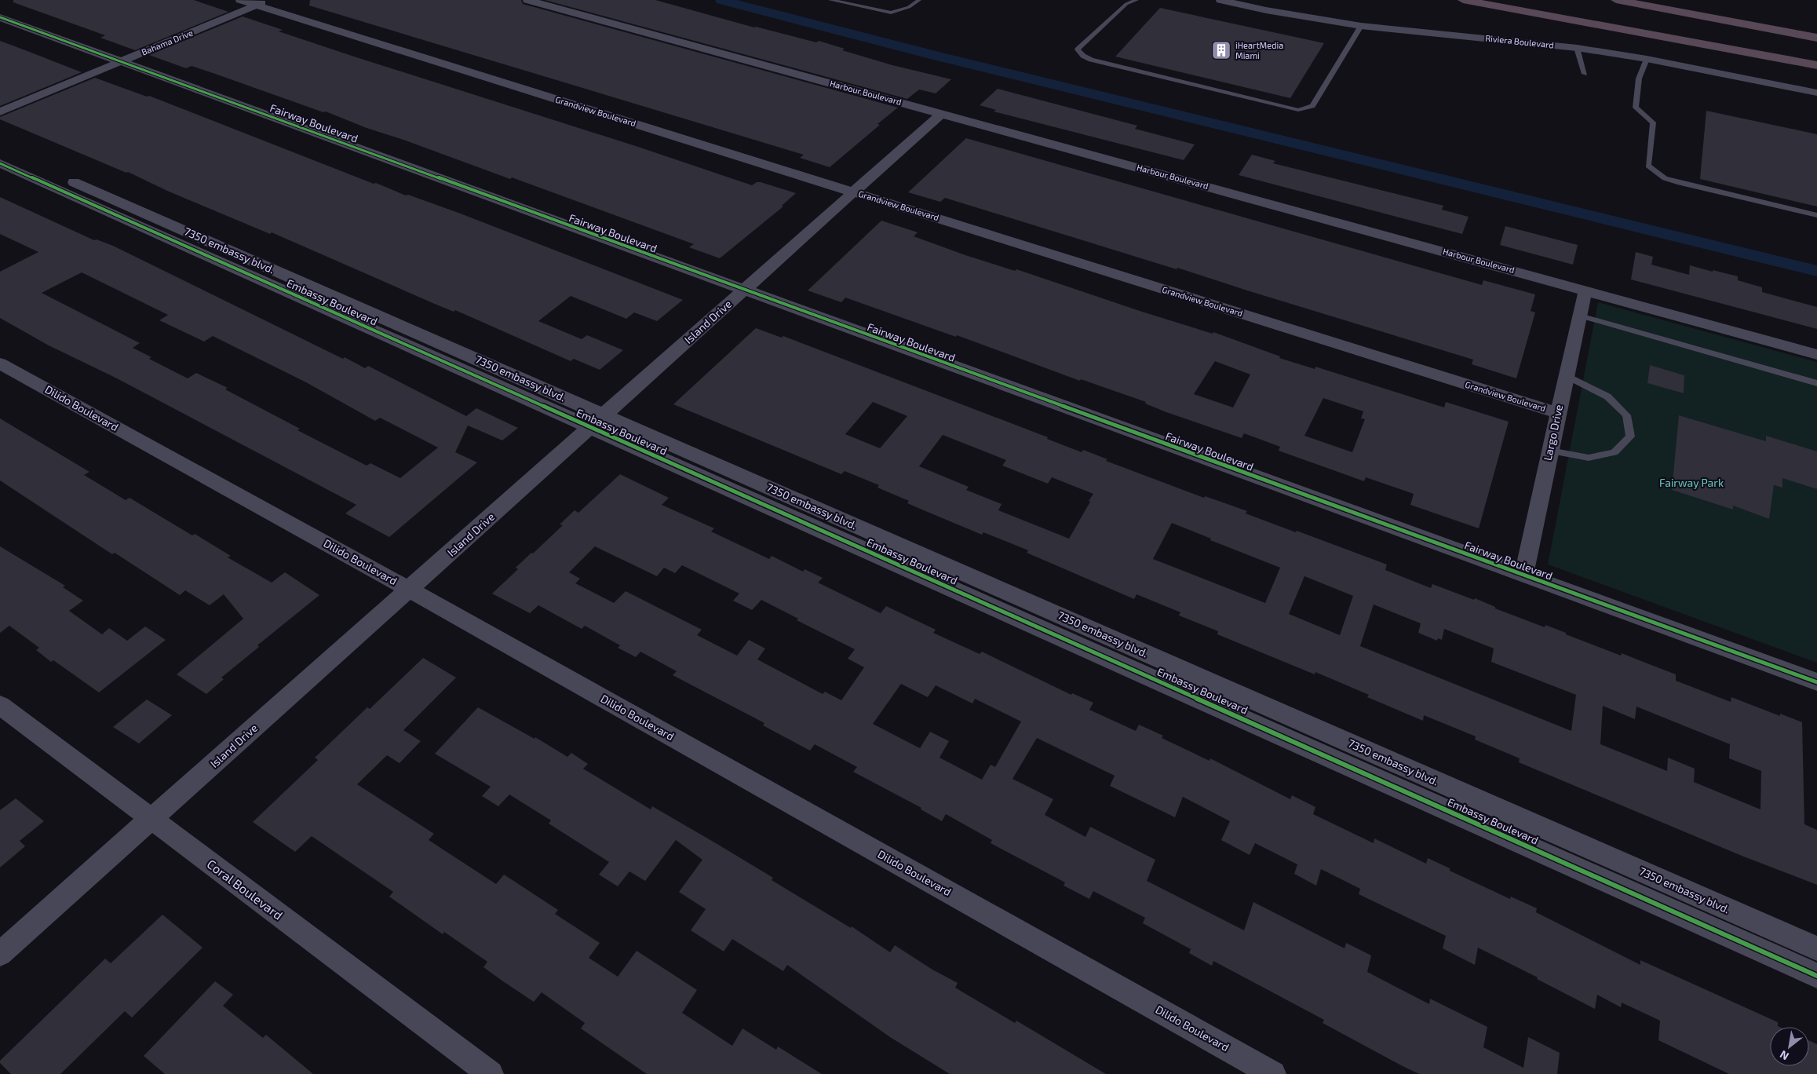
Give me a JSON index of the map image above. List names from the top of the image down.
{
  "streets": {
    "street": [
      "Riviera Boulevard",
      "Bahama Drive",
      "Harbour Boulevard",
      "Grandview Boulevard",
      "Fairway Boulevard",
      "7350 embassy blvd.",
      "Embassy Boulevard",
      "Island Drive",
      "Dilido Boulevard",
      "Largo Drive",
      "Coral Boulevard"
    ]
  },
  "crossings": [
    ["Bahama Drive", "Grandview Boulevard"],
    ["Bahama Drive", "Fairway Boulevard"],
    ["Harbour Boulevard", "Island Drive"],
    ["Harbour Boulevard", "Largo Drive"],
    ["Grandview Boulevard", "Island Drive"],
    ["Grandview Boulevard", "Largo Drive"],
    ["Fairway Boulevard", "Island Drive"],
    ["Fairway Boulevard", "Largo Drive"],
    ["7350 embassy blvd.", "Embassy Boulevard"],
    ["7350 embassy blvd.", "Island Drive"],
    ["Embassy Boulevard", "Island Drive"],
    ["Island Drive", "Dilido Boulevard"],
    ["Island Drive", "Coral Boulevard"]
  ],
  "parks": ["Fairway Park"],
  "places": {
    "building": ["iHeartMedia Miami"]
  },
  "north": "bottom left"
}
